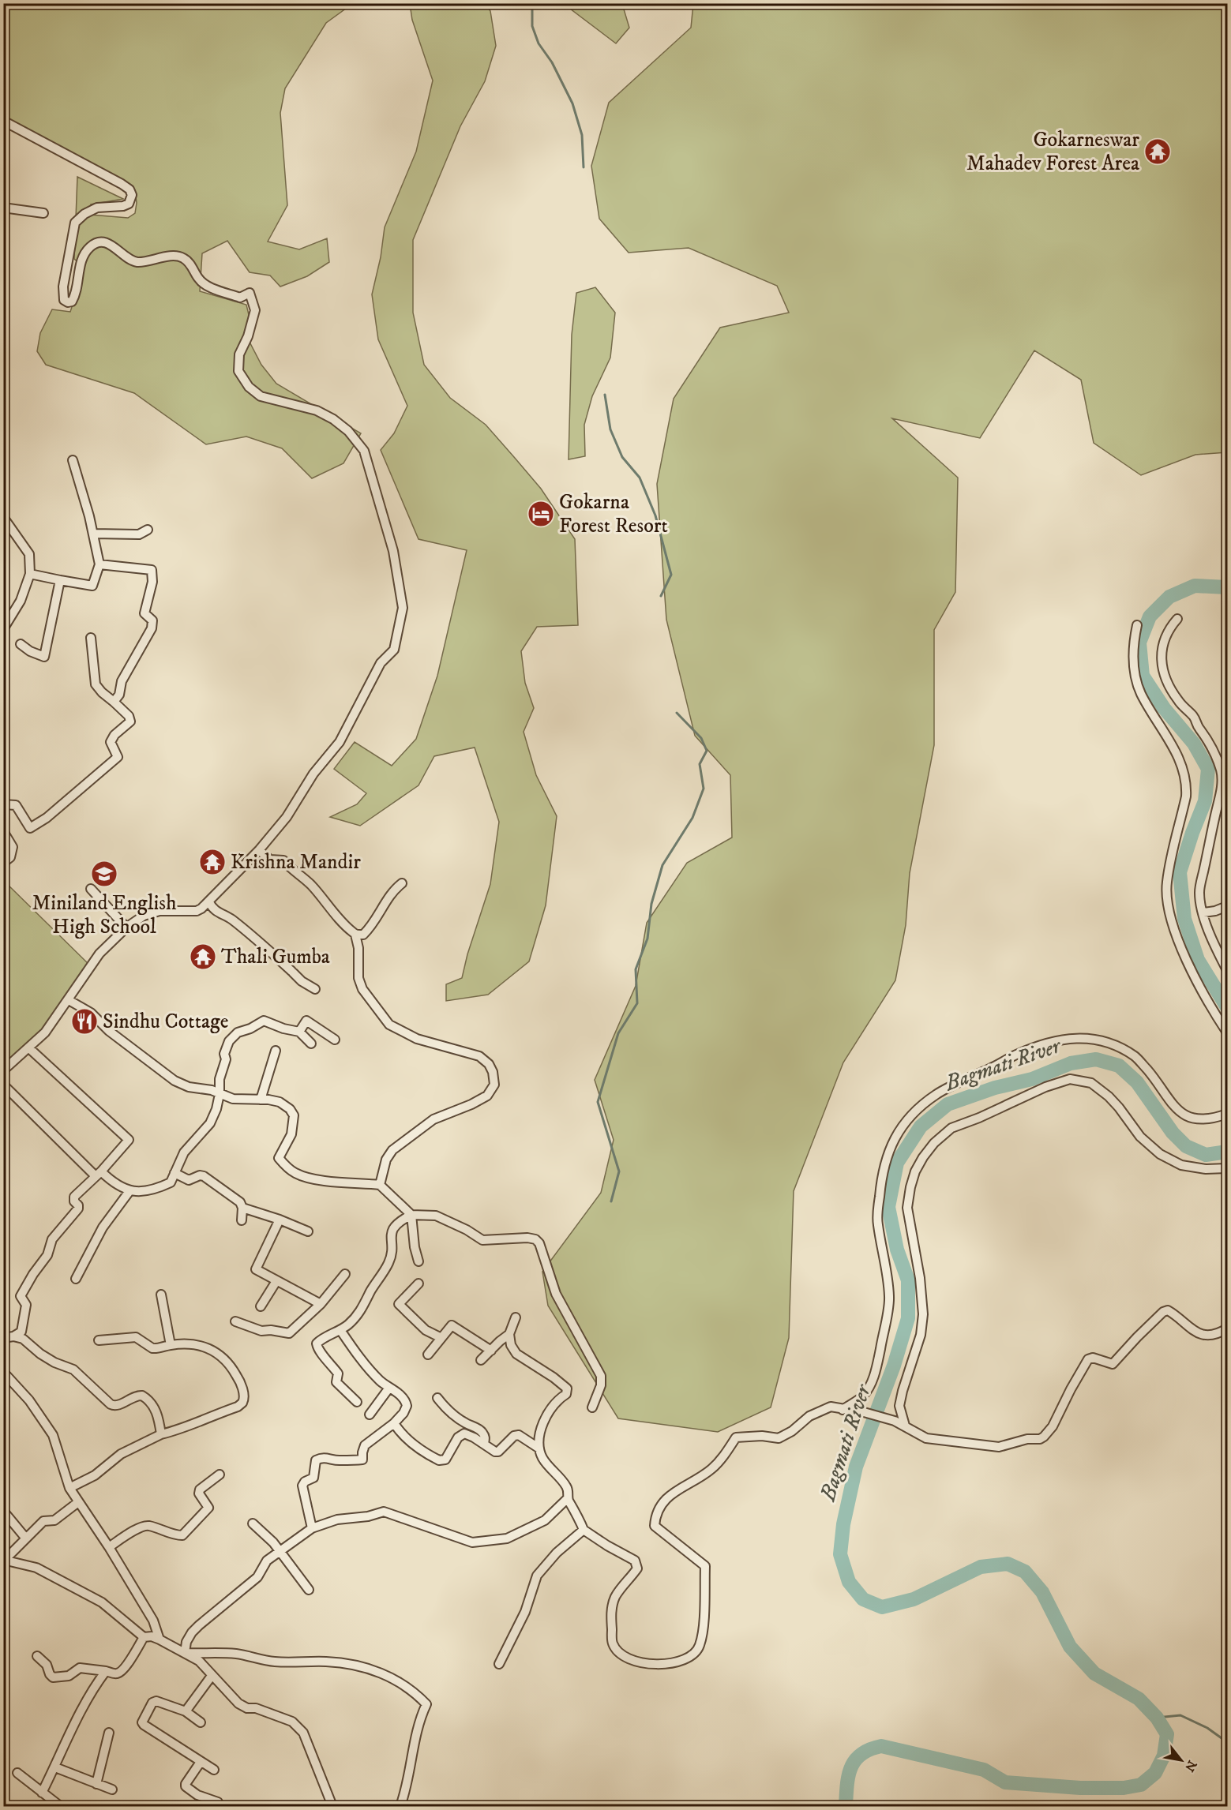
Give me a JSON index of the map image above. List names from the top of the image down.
{
  "water": ["Bagmati River"],
  "places": {
    "temple": ["Gokarneswar Mahadev Forest Area", "Krishna Mandir", "Thali Gumba"],
    "hotel": ["Gokarna Forest Resort"],
    "school or university": ["Miniland English High School"],
    "restaurant": ["Sindhu Cottage"]
  },
  "north": "bottom right"
}
